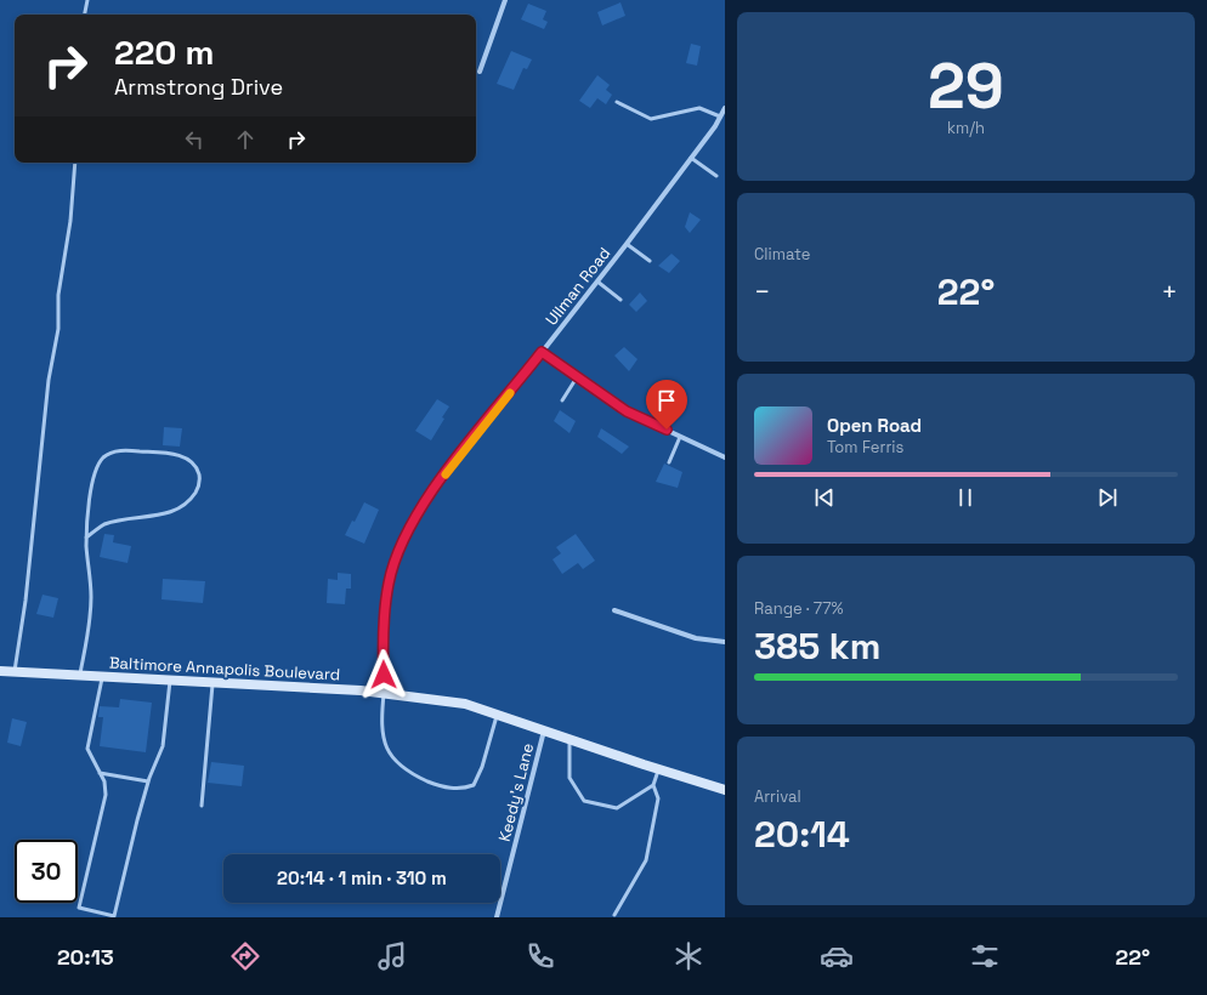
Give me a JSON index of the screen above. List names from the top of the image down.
{
  "streets": {
    "main road": ["Baltimore Annapolis Boulevard"],
    "street": ["Ullman Road", "Keedy's Lane"]
  },
  "crossings": [
    ["Ullman Road", "Baltimore Annapolis Boulevard"],
    ["Baltimore Annapolis Boulevard", "Keedy's Lane"]
  ],
  "page": {
    "tile": [
      ["29", "km/h"],
      "Climate",
      ["Range · 77%", "385 km"],
      ["Arrival", "20:14"]
    ],
    "turn": ["220 m", "Armstrong Drive"],
    "heat": ["−", "22°", "+"],
    "song": ["Open Road", "Tom Ferris"],
    "limit": "30",
    "trip": "20:14 · 1 min · 310 m",
    "tabs": ["20:13", "22°"]
  }
}
